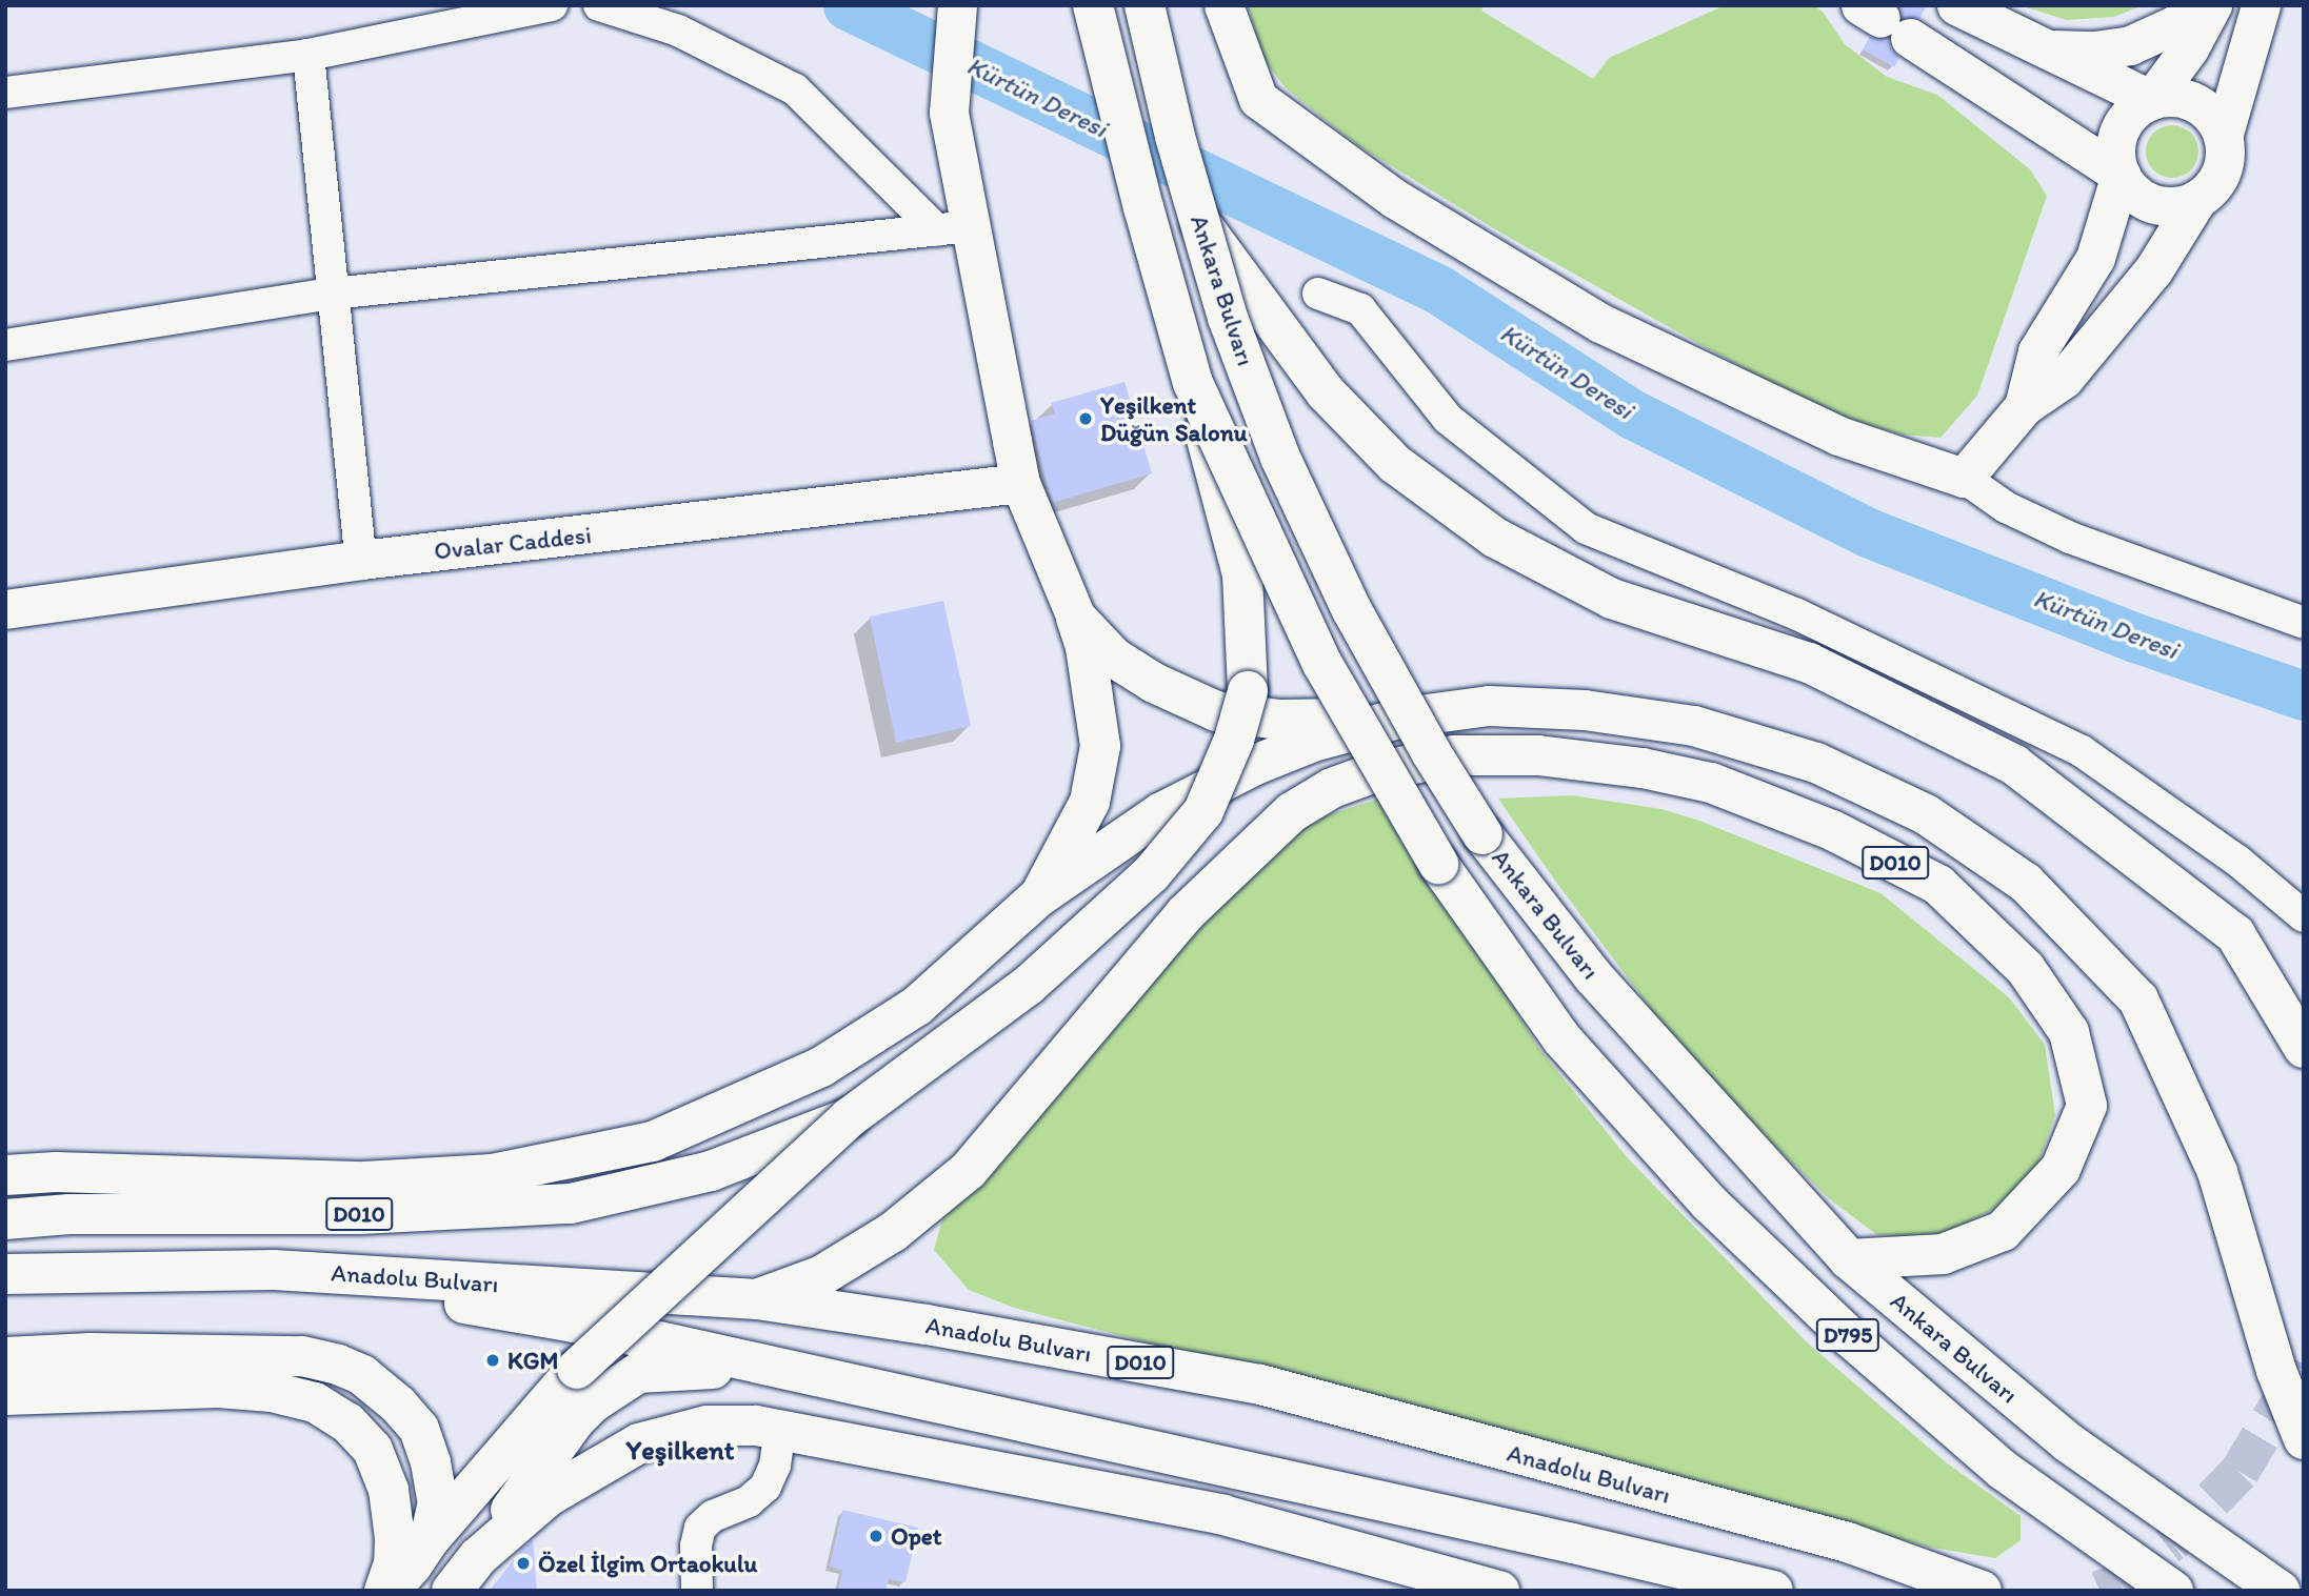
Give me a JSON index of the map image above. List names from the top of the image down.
{
  "streets": {
    "main road": [
      "Ankara Bulvarı",
      "D010",
      "Anadolu Bulvarı",
      "D795"
    ],
    "street": ["Ovalar Caddesi"]
  },
  "crossings": [
    ["Ankara Bulvarı", "D010"],
    ["D010", "Anadolu Bulvarı"]
  ],
  "districts": ["Yeşilkent"],
  "water": ["Kürtün Deresi"],
  "places": [
    "Yeşilkent Düğün Salonu",
    "KGM",
    "Opet",
    "Özel İlgim Ortaokulu"
  ]
}
